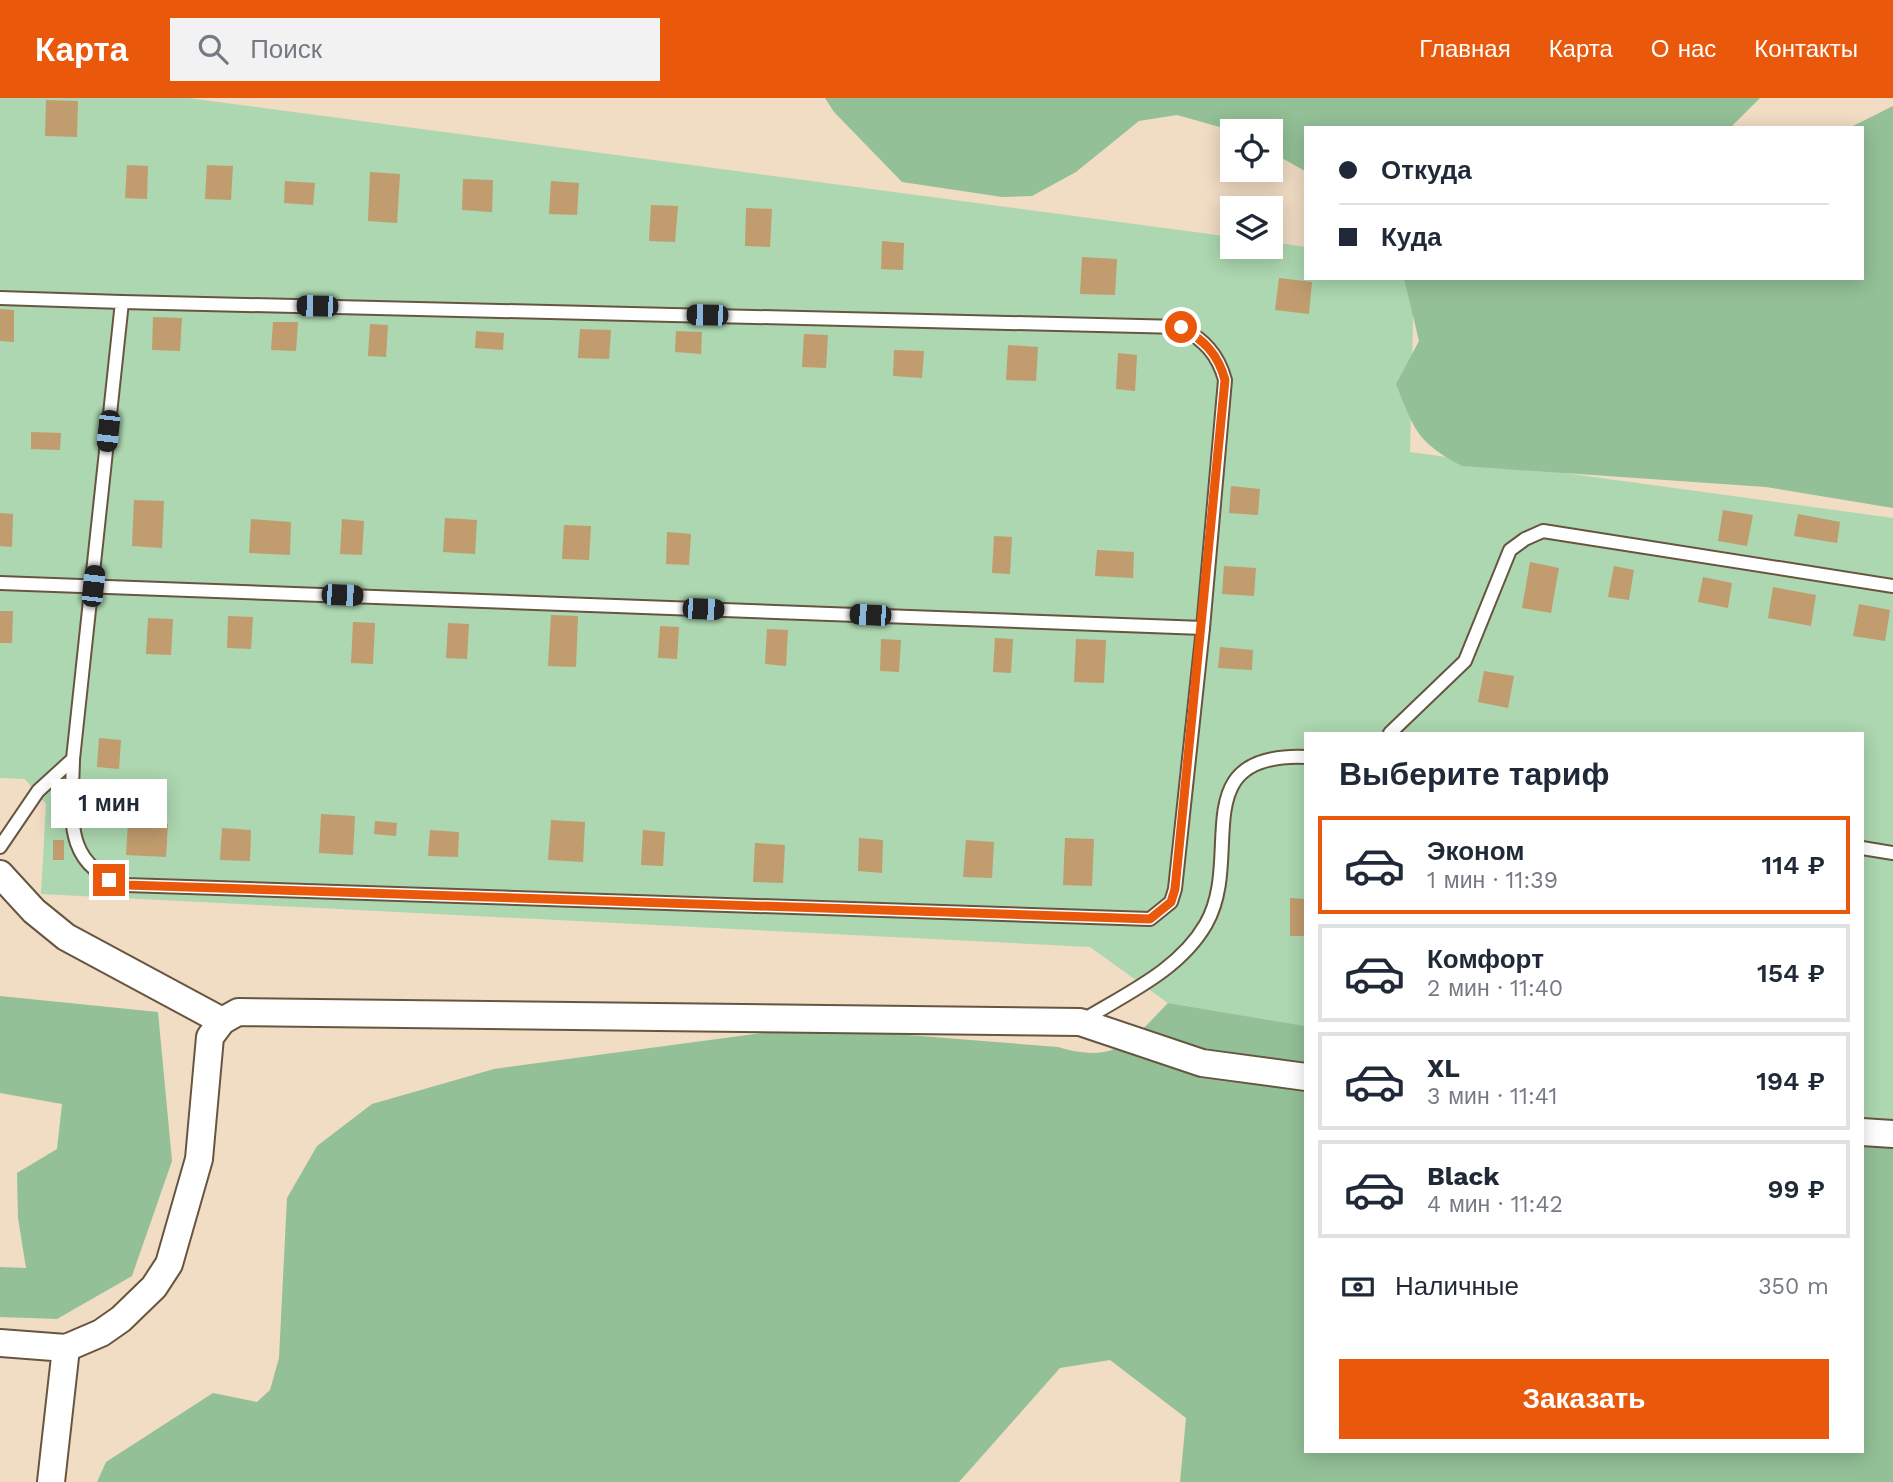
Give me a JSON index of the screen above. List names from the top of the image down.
{
  "page": {
    "header": "Карта",
    "search": "Поиск",
    "nav": [
      "Главная",
      "Карта",
      "О нас",
      "Контакты"
    ],
    "banner": ["Откуда", "Куда"],
    "heading": "Выберите тариф",
    "bubble": "1 мин",
    "list": [
      {
        "name": "Эконом",
        "note": "1 мин · 11:39",
        "value": "114 ₽"
      },
      {
        "name": "Комфорт",
        "note": "2 мин · 11:40",
        "value": "154 ₽"
      },
      {
        "name": "XL",
        "note": "3 мин · 11:41",
        "value": "194 ₽"
      },
      {
        "name": "Black",
        "note": "4 мин · 11:42",
        "value": "99 ₽"
      }
    ],
    "pay": ["Наличные", "350 m"],
    "buttons": "Заказать"
  }
}
